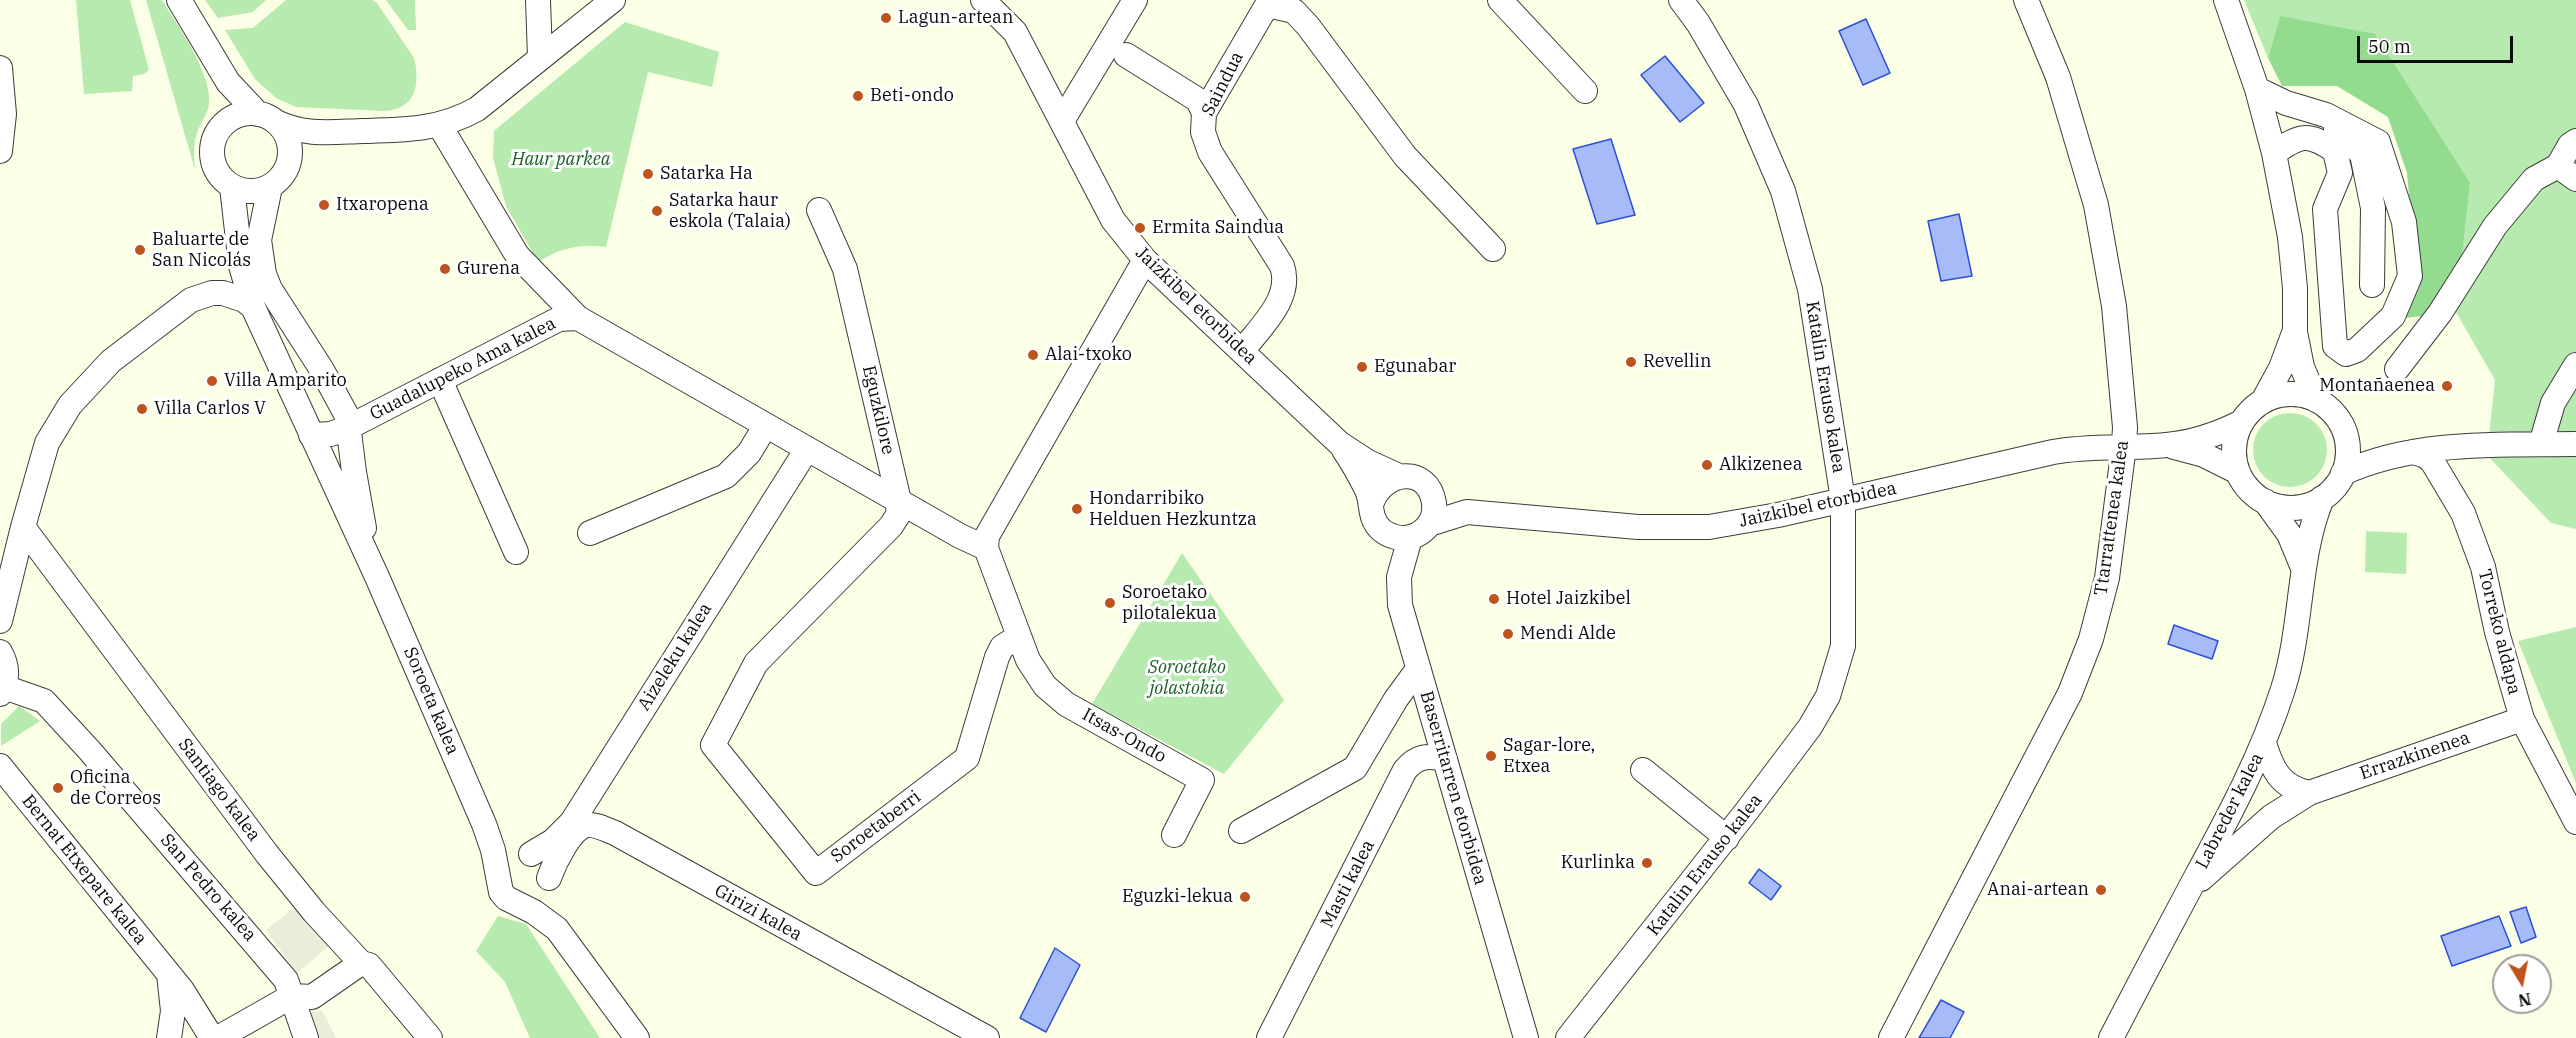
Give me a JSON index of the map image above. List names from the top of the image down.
{
  "streets": {
    "street": [
      "Saindua",
      "Jaizkibel etorbidea",
      "Guadalupeko Ama kalea",
      "Katalin Erauso kalea",
      "Eguzkilore",
      "Ttarrattenea kalea",
      "Torreko aldapa",
      "Aizeleku kalea",
      "Soroeta kalea",
      "Itsas-Ondo",
      "Errazkinenea",
      "Baserritarren etorbidea",
      "Santiago kalea",
      "Labreder kalea",
      "Soroetaberri",
      "Bernat Etxepare kalea",
      "Masti kalea",
      "San Pedro kalea",
      "Girizi kalea"
    ]
  },
  "crossings": [
    ["Saindua", "Jaizkibel etorbidea"],
    ["Jaizkibel etorbidea", "Katalin Erauso kalea"],
    ["Jaizkibel etorbidea", "Ttarrattenea kalea"],
    ["Jaizkibel etorbidea", "Baserritarren etorbidea"],
    ["Jaizkibel etorbidea", "Labreder kalea"],
    ["Guadalupeko Ama kalea", "Soroeta kalea"],
    ["Eguzkilore", "Soroetaberri"],
    ["Torreko aldapa", "Errazkinenea"],
    ["Aizeleku kalea", "Soroeta kalea"],
    ["Aizeleku kalea", "Girizi kalea"],
    ["Soroeta kalea", "Girizi kalea"],
    ["Itsas-Ondo", "Soroetaberri"],
    ["Errazkinenea", "Labreder kalea"],
    ["Baserritarren etorbidea", "Masti kalea"]
  ],
  "parks": ["Haur parkea", "Soroetako jolastokia"],
  "places": [
    "Lagun-artean",
    "Beti-ondo",
    "Satarka Ha",
    "Itxaropena",
    "Satarka haur eskola (Talaia)",
    "Ermita Saindua",
    "Baluarte de San Nicolás",
    "Gurena",
    "Alai-txoko",
    "Revellin",
    "Egunabar",
    "Villa Amparito",
    "Montañaenea",
    "Villa Carlos V",
    "Alkizenea",
    "Hondarribiko Helduen Hezkuntza",
    "Hotel Jaizkibel",
    "Soroetako pilotalekua",
    "Mendi Alde",
    "Sagar-lore, Etxea",
    "Oficina de Correos",
    "Kurlinka",
    "Anai-artean",
    "Eguzki-lekua"
  ],
  "scale_bar": "50 m",
  "north": "bottom"
}
